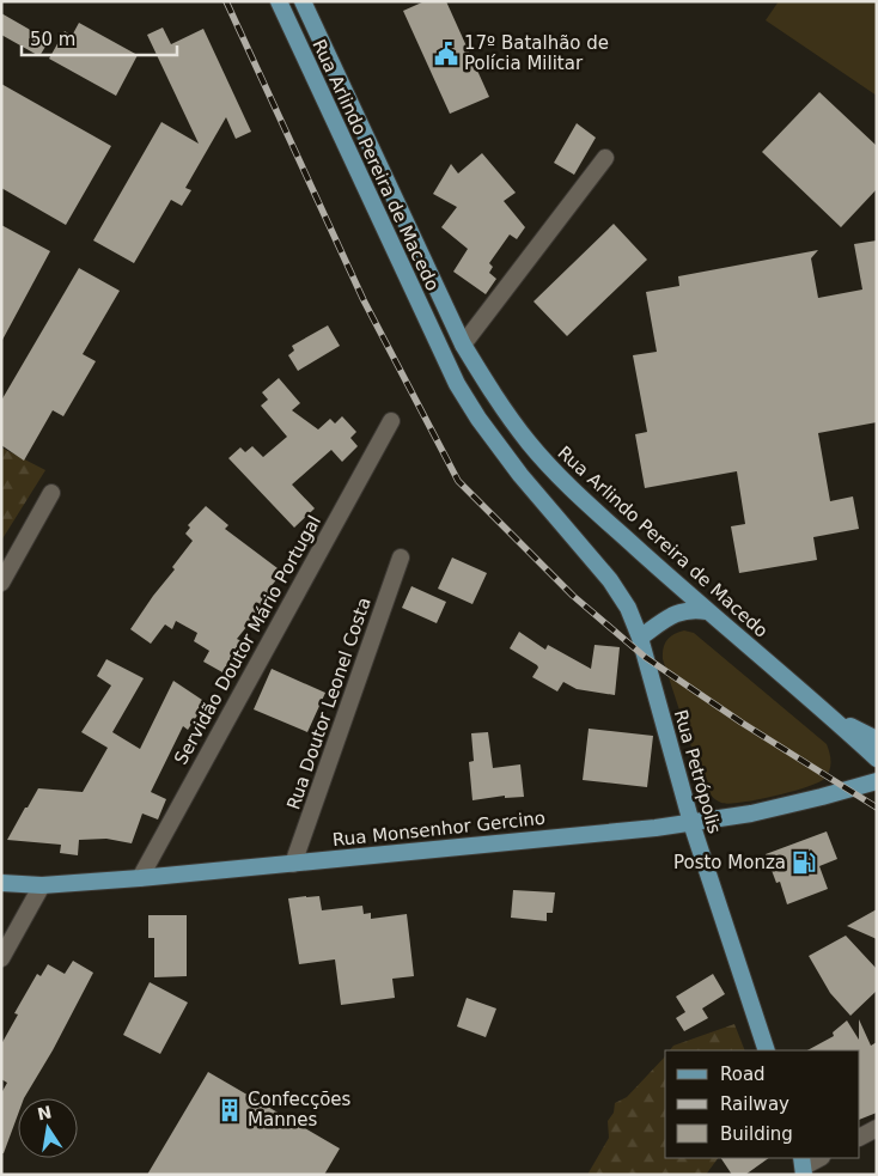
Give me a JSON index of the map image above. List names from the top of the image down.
{
  "streets": {
    "main road": ["Rua Arlindo Pereira de Macedo", "Rua Petrópolis", "Rua Monsenhor Gercino"],
    "street": ["Servidão Doutor Mário Portugal", "Rua Doutor Leonel Costa"]
  },
  "crossings": [
    ["Rua Arlindo Pereira de Macedo", "Rua Petrópolis"],
    ["Servidão Doutor Mário Portugal", "Rua Monsenhor Gercino"],
    ["Rua Doutor Leonel Costa", "Rua Monsenhor Gercino"],
    ["Rua Petrópolis", "Rua Monsenhor Gercino"]
  ],
  "places": {
    "public building": ["17º Batalhão de Polícia Militar"],
    "fuel station": ["Posto Monza"],
    "building": ["Confecções Mannes"]
  },
  "legend": ["Road", "Railway", "Building"],
  "scale_bar": "50 m",
  "north": "top"
}
